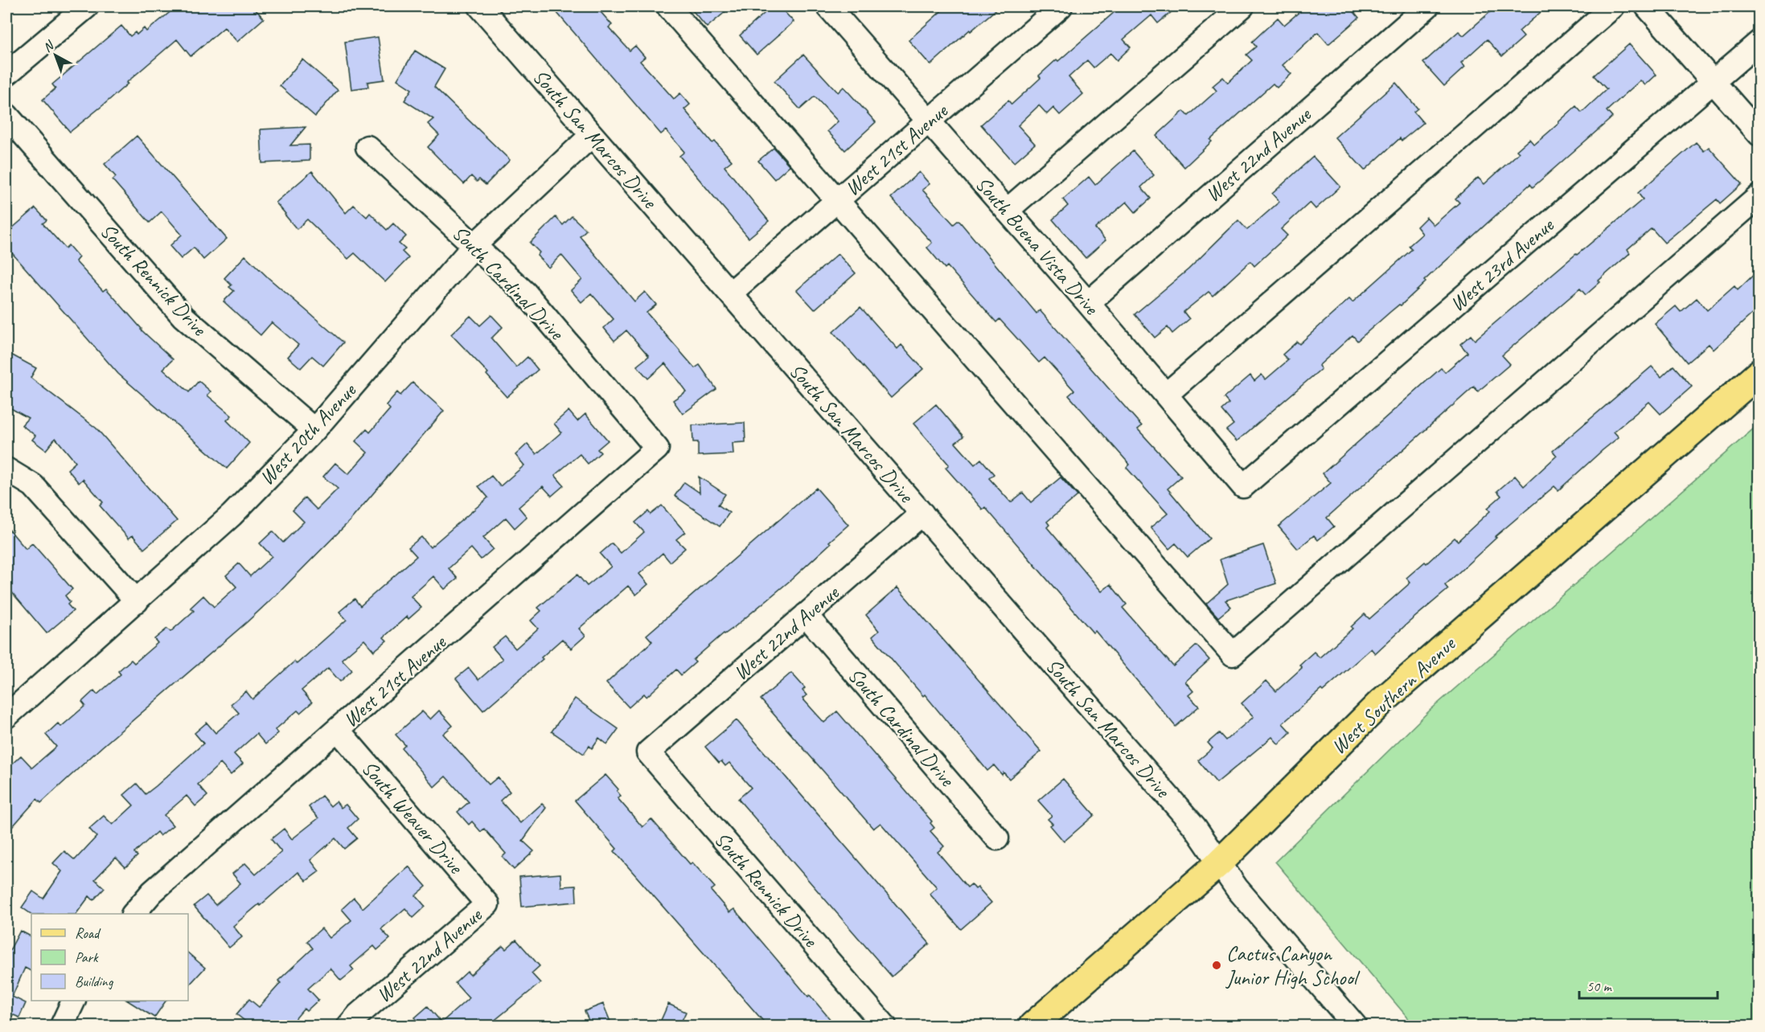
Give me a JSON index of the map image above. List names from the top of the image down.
{
  "streets": {
    "main road": ["West Southern Avenue"],
    "street": [
      "South San Marcos Drive",
      "West 21st Avenue",
      "West 22nd Avenue",
      "South Buena Vista Drive",
      "West 23rd Avenue",
      "South Rennick Drive",
      "South Cardinal Drive",
      "West 20th Avenue",
      "South Weaver Drive"
    ]
  },
  "crossings": [
    ["South San Marcos Drive", "West 21st Avenue"],
    ["South San Marcos Drive", "West 22nd Avenue"],
    ["South San Marcos Drive", "West 20th Avenue"],
    ["South San Marcos Drive", "West Southern Avenue"],
    ["West 21st Avenue", "South Buena Vista Drive"],
    ["West 21st Avenue", "South Cardinal Drive"],
    ["West 21st Avenue", "South Weaver Drive"],
    ["West 22nd Avenue", "South Buena Vista Drive"],
    ["West 22nd Avenue", "South Rennick Drive"],
    ["West 22nd Avenue", "South Cardinal Drive"],
    ["West 22nd Avenue", "South Weaver Drive"],
    ["South Buena Vista Drive", "West 23rd Avenue"],
    ["South Rennick Drive", "West 20th Avenue"],
    ["South Cardinal Drive", "West 20th Avenue"]
  ],
  "places": ["Cactus Canyon Junior High School"],
  "legend": ["Road", "Park", "Building"],
  "scale_bar": "50 m",
  "north": "top left"
}
